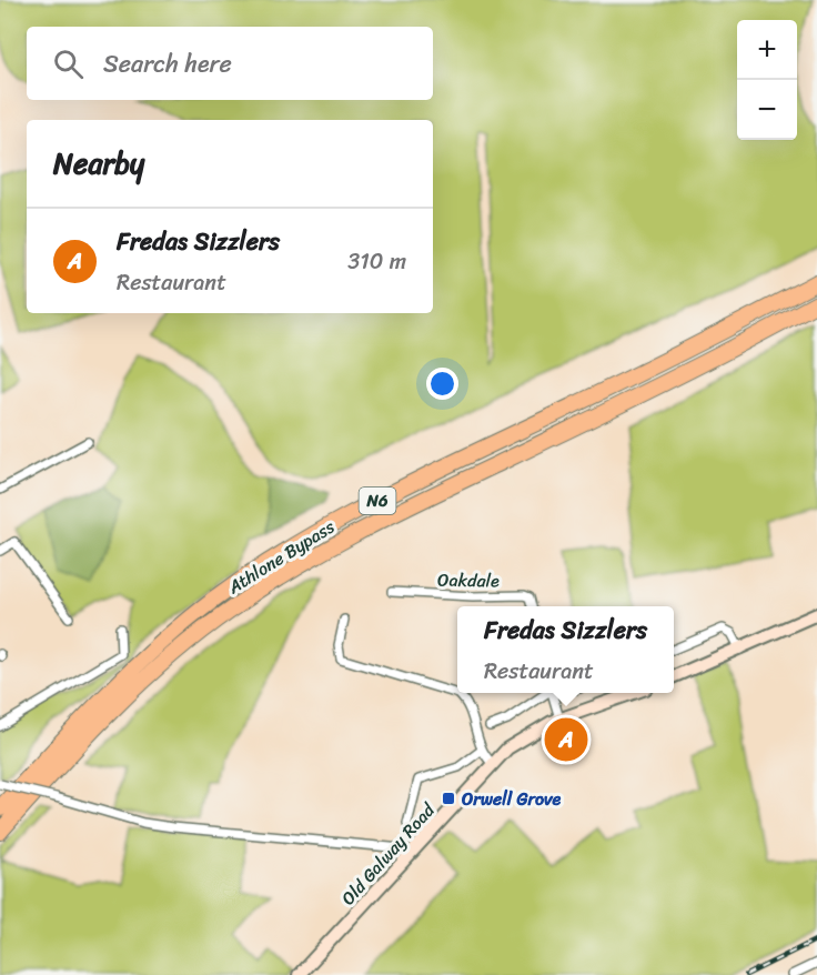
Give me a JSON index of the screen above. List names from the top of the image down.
{
  "streets": {
    "highway": ["N6", "Athlone Bypass"],
    "main road": ["Old Galway Road"],
    "street": ["Oakdale"]
  },
  "places": {
    "transit": ["Orwell Grove"]
  },
  "page": {
    "map_buttons": ["+", "−"],
    "search": "Search here",
    "heading": "Nearby",
    "list": [
      {
        "mark": "A",
        "name": "Fredas Sizzlers",
        "note": "Restaurant",
        "value": "310 m"
      }
    ],
    "popup": ["Fredas Sizzlers", "Restaurant"],
    "pins": "A"
  }
}
